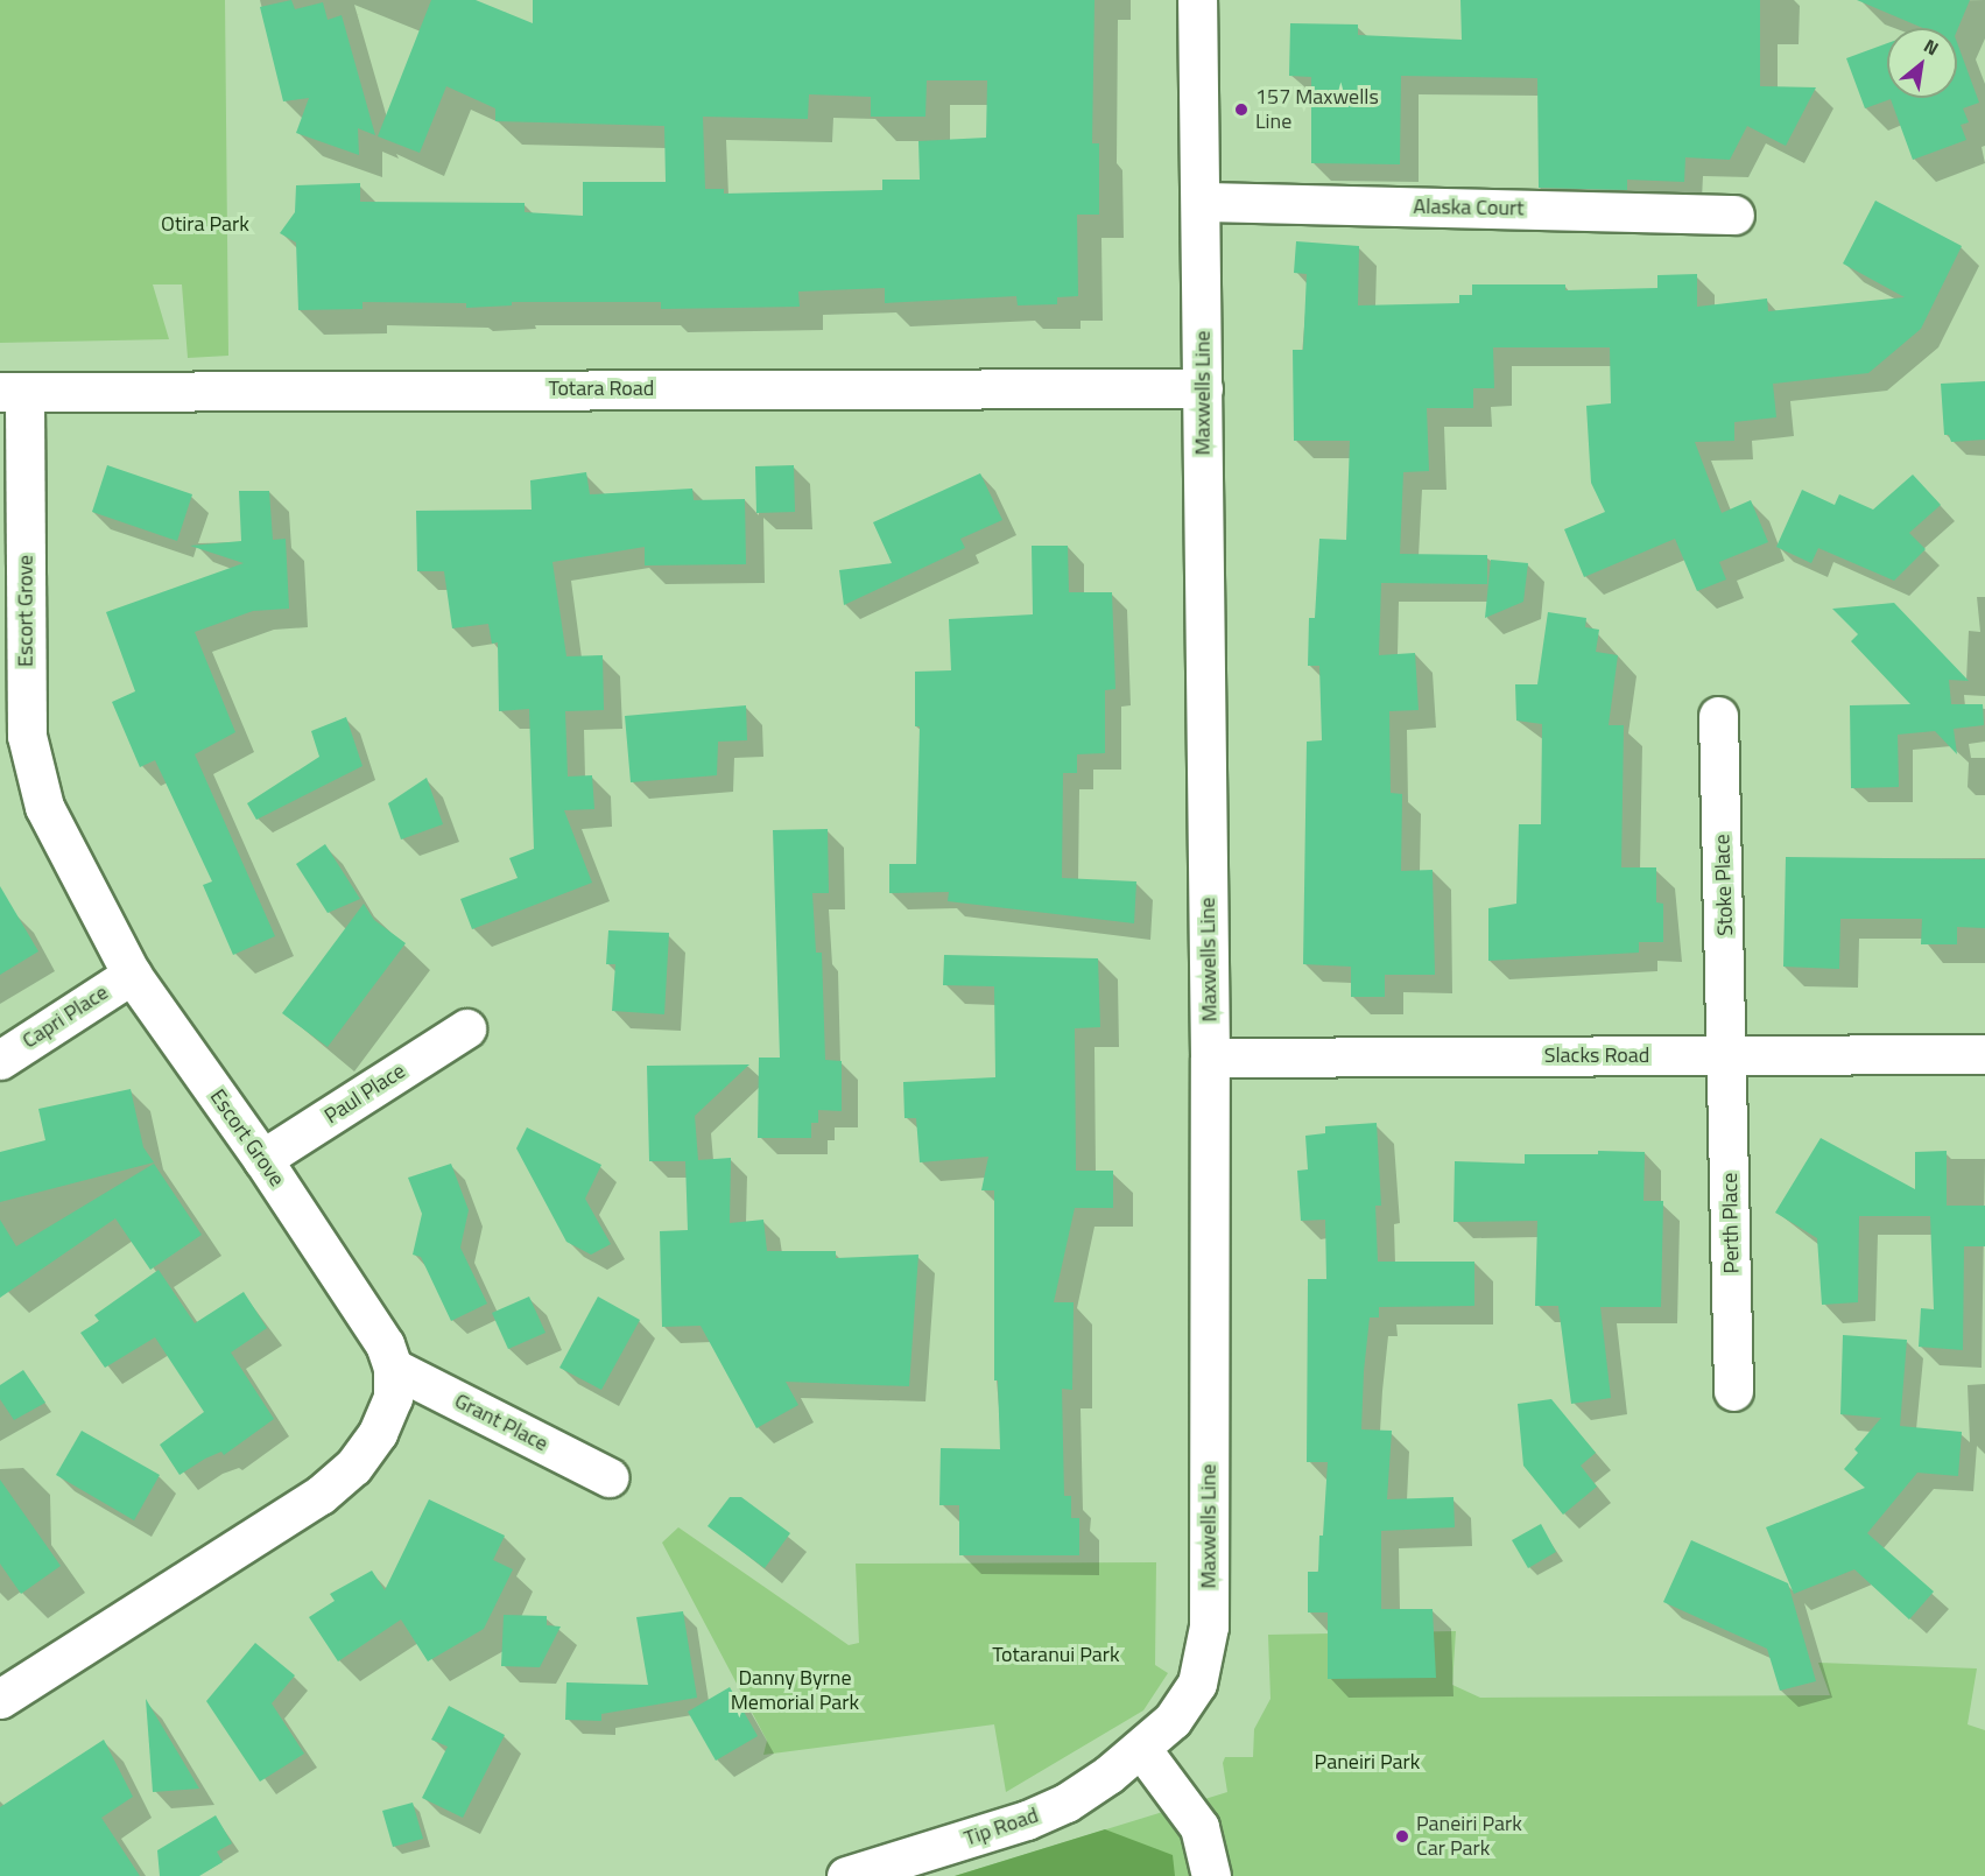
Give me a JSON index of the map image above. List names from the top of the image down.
{
  "streets": {
    "street": [
      "Alaska Court",
      "Totara Road",
      "Maxwells Line",
      "Escort Grove",
      "Stoke Place",
      "Capri Place",
      "Slacks Road",
      "Paul Place",
      "Perth Place",
      "Grant Place",
      "Tip Road"
    ]
  },
  "crossings": [
    ["Alaska Court", "Maxwells Line"],
    ["Totara Road", "Maxwells Line"],
    ["Totara Road", "Escort Grove"],
    ["Maxwells Line", "Slacks Road"],
    ["Maxwells Line", "Tip Road"],
    ["Escort Grove", "Capri Place"],
    ["Escort Grove", "Paul Place"],
    ["Escort Grove", "Grant Place"],
    ["Stoke Place", "Slacks Road"],
    ["Stoke Place", "Perth Place"],
    ["Slacks Road", "Perth Place"]
  ],
  "parks": [
    "Otira Park",
    "Totaranui Park",
    "Danny Byrne Memorial Park",
    "Paneiri Park"
  ],
  "places": ["157 Maxwells Line", "Paneiri Park Car Park"],
  "north": "top right"
}
